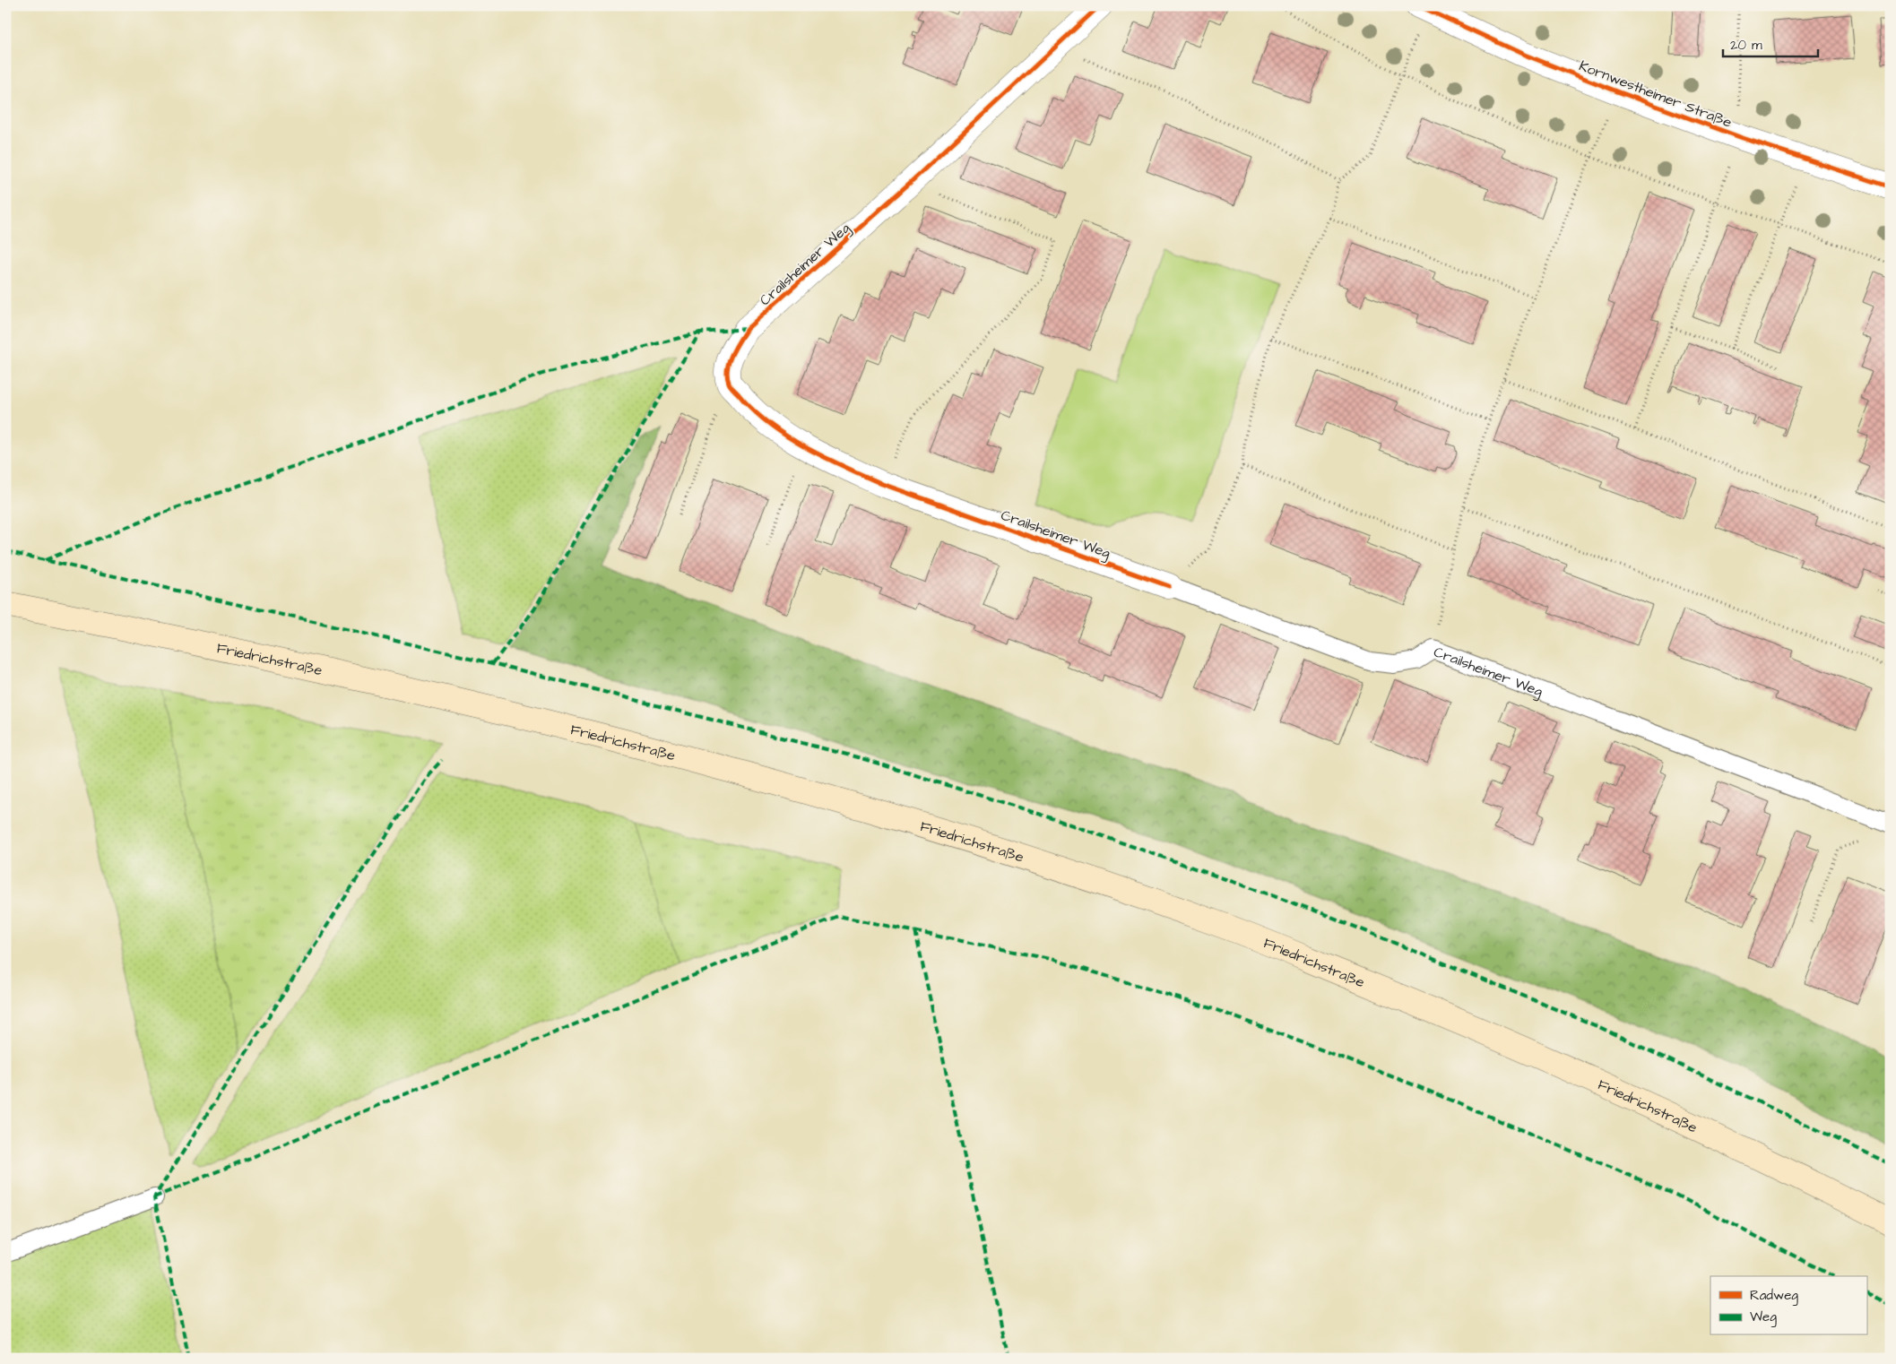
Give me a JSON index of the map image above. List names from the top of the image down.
{
  "streets": {
    "main road": ["Friedrichstraße"],
    "street": ["Kornwestheimer Straße", "Crailsheimer Weg"]
  },
  "legend": ["Radweg", "Weg"],
  "scale_bar": "20 m"
}
